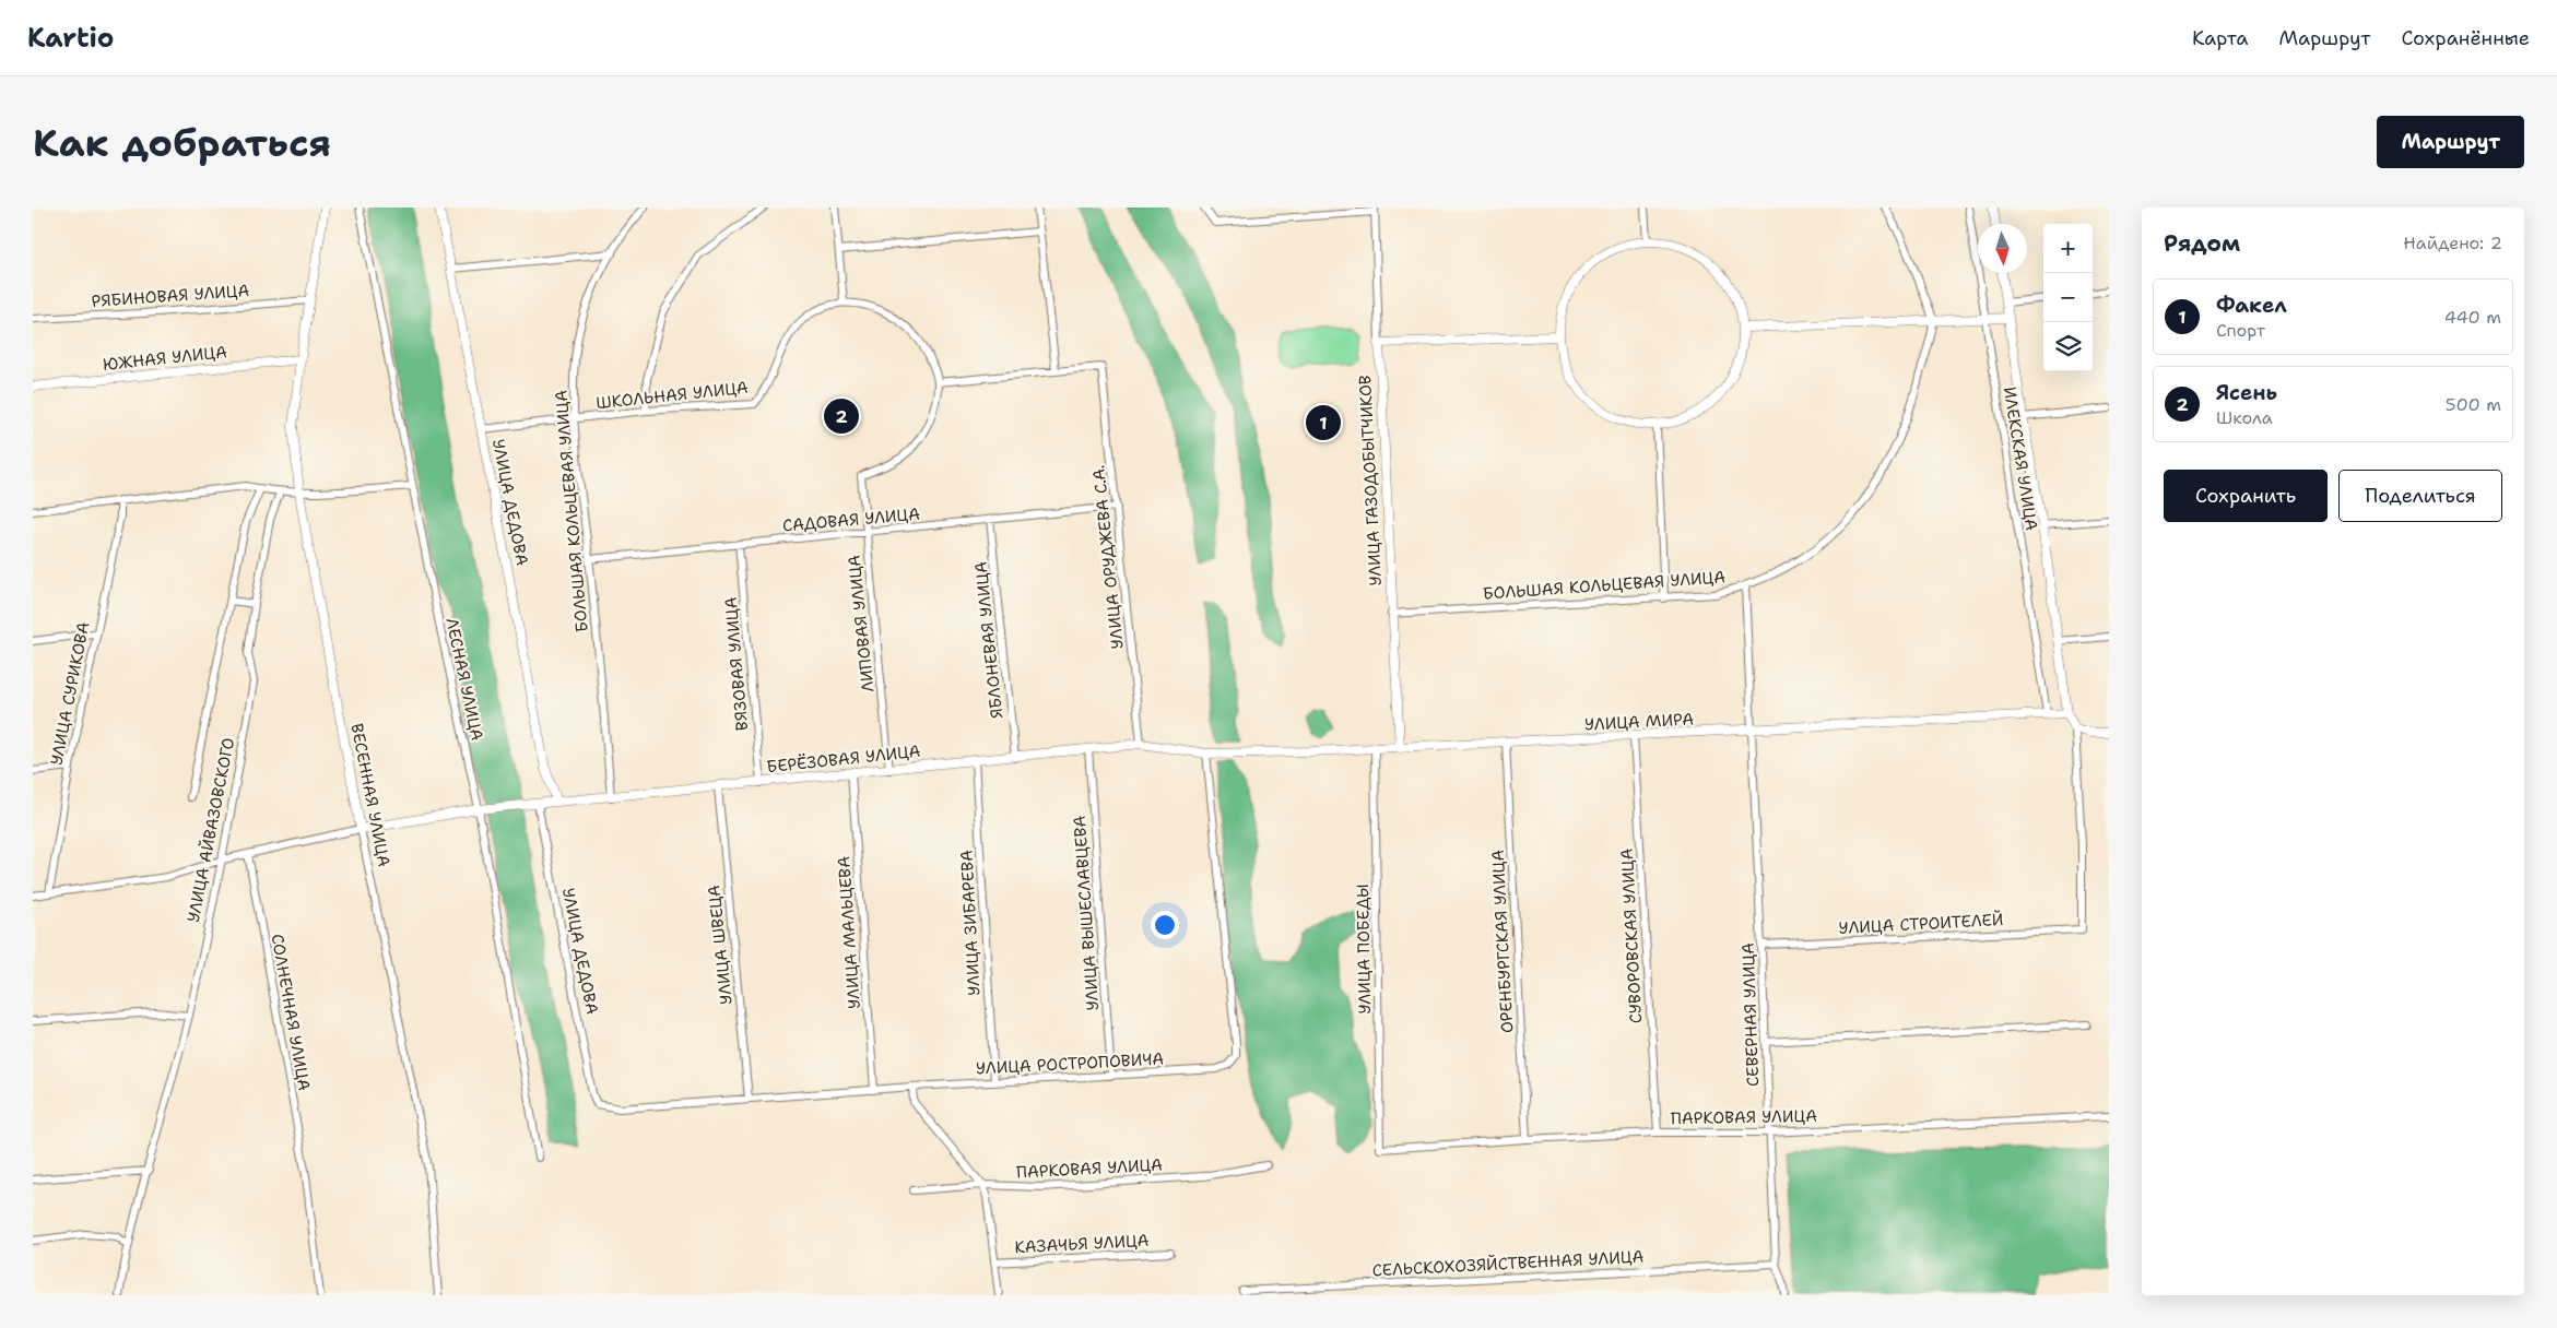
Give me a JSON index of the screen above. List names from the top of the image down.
{
  "streets": {
    "street": [
      "РЯБИНОВАЯ УЛИЦА",
      "ЮЖНАЯ УЛИЦА",
      "ШКОЛЬНАЯ УЛИЦА",
      "ИЛЕКСКАЯ УЛИЦА",
      "УЛИЦА ГАЗОДОБЫТЧИКОВ",
      "УЛИЦА ДЕДОВА",
      "БОЛЬШАЯ КОЛЬЦЕВАЯ УЛИЦА",
      "САДОВАЯ УЛИЦА",
      "УЛИЦА ОРУДЖЕВА С.А.",
      "ЛИПОВАЯ УЛИЦА",
      "ЯБЛОНЕВАЯ УЛИЦА",
      "ВЯЗОВАЯ УЛИЦА",
      "ЛЕСНАЯ УЛИЦА",
      "УЛИЦА СУРИКОВА",
      "УЛИЦА МИРА",
      "БЕРЁЗОВАЯ УЛИЦА",
      "ВЕСЕННАЯ УЛИЦА",
      "УЛИЦА АЙВАЗОВСКОГО",
      "УЛИЦА ВЫШЕСЛАВЦЕВА",
      "УЛИЦА ЗИБАРЕВА",
      "УЛИЦА СТРОИТЕЛЕЙ",
      "УЛИЦА МАЛЬЦЕВА",
      "СУВОРОВСКАЯ УЛИЦА",
      "ОРЕНБУРГСКАЯ УЛИЦА",
      "УЛИЦА ШВЕЦА",
      "УЛИЦА ПОБЕДЫ",
      "СОЛНЕЧНАЯ УЛИЦА",
      "СЕВЕРНАЯ УЛИЦА",
      "УЛИЦА РОСТРОПОВИЧА",
      "ПАРКОВАЯ УЛИЦА",
      "КАЗАЧЬЯ УЛИЦА",
      "СЕЛЬСКОХОЗЯЙСТВЕННАЯ УЛИЦА"
    ]
  },
  "crossings": [
    ["ЮЖНАЯ УЛИЦА", "ВЕСЕННАЯ УЛИЦА"],
    ["ШКОЛЬНАЯ УЛИЦА", "УЛИЦА ДЕДОВА"],
    ["ШКОЛЬНАЯ УЛИЦА", "БОЛЬШАЯ КОЛЬЦЕВАЯ УЛИЦА"],
    ["ШКОЛЬНАЯ УЛИЦА", "ЛИПОВАЯ УЛИЦА"],
    ["ИЛЕКСКАЯ УЛИЦА", "УЛИЦА МИРА"],
    ["УЛИЦА ГАЗОДОБЫТЧИКОВ", "БОЛЬШАЯ КОЛЬЦЕВАЯ УЛИЦА"],
    ["УЛИЦА ГАЗОДОБЫТЧИКОВ", "УЛИЦА МИРА"],
    ["УЛИЦА ДЕДОВА", "БЕРЁЗОВАЯ УЛИЦА"],
    ["УЛИЦА ДЕДОВА", "УЛИЦА РОСТРОПОВИЧА"],
    ["БОЛЬШАЯ КОЛЬЦЕВАЯ УЛИЦА", "САДОВАЯ УЛИЦА"],
    ["БОЛЬШАЯ КОЛЬЦЕВАЯ УЛИЦА", "БЕРЁЗОВАЯ УЛИЦА"],
    ["БОЛЬШАЯ КОЛЬЦЕВАЯ УЛИЦА", "СЕВЕРНАЯ УЛИЦА"],
    ["САДОВАЯ УЛИЦА", "УЛИЦА ОРУДЖЕВА С.А."],
    ["САДОВАЯ УЛИЦА", "ЛИПОВАЯ УЛИЦА"],
    ["САДОВАЯ УЛИЦА", "ЯБЛОНЕВАЯ УЛИЦА"],
    ["САДОВАЯ УЛИЦА", "ВЯЗОВАЯ УЛИЦА"],
    ["УЛИЦА ОРУДЖЕВА С.А.", "БЕРЁЗОВАЯ УЛИЦА"],
    ["ЛИПОВАЯ УЛИЦА", "БЕРЁЗОВАЯ УЛИЦА"],
    ["ЯБЛОНЕВАЯ УЛИЦА", "БЕРЁЗОВАЯ УЛИЦА"],
    ["ВЯЗОВАЯ УЛИЦА", "БЕРЁЗОВАЯ УЛИЦА"],
    ["ЛЕСНАЯ УЛИЦА", "БЕРЁЗОВАЯ УЛИЦА"],
    ["УЛИЦА МИРА", "БЕРЁЗОВАЯ УЛИЦА"],
    ["УЛИЦА МИРА", "СУВОРОВСКАЯ УЛИЦА"],
    ["УЛИЦА МИРА", "ОРЕНБУРГСКАЯ УЛИЦА"],
    ["УЛИЦА МИРА", "УЛИЦА ПОБЕДЫ"],
    ["УЛИЦА МИРА", "СЕВЕРНАЯ УЛИЦА"],
    ["УЛИЦА МИРА", "УЛИЦА РОСТРОПОВИЧА"],
    ["БЕРЁЗОВАЯ УЛИЦА", "ВЕСЕННАЯ УЛИЦА"],
    ["БЕРЁЗОВАЯ УЛИЦА", "УЛИЦА ВЫШЕСЛАВЦЕВА"],
    ["БЕРЁЗОВАЯ УЛИЦА", "УЛИЦА ЗИБАРЕВА"],
    ["БЕРЁЗОВАЯ УЛИЦА", "УЛИЦА МАЛЬЦЕВА"],
    ["БЕРЁЗОВАЯ УЛИЦА", "УЛИЦА ШВЕЦА"],
    ["БЕРЁЗОВАЯ УЛИЦА", "УЛИЦА РОСТРОПОВИЧА"],
    ["УЛИЦА ВЫШЕСЛАВЦЕВА", "УЛИЦА РОСТРОПОВИЧА"],
    ["УЛИЦА ЗИБАРЕВА", "УЛИЦА РОСТРОПОВИЧА"],
    ["УЛИЦА СТРОИТЕЛЕЙ", "СЕВЕРНАЯ УЛИЦА"],
    ["УЛИЦА МАЛЬЦЕВА", "УЛИЦА РОСТРОПОВИЧА"],
    ["СУВОРОВСКАЯ УЛИЦА", "ПАРКОВАЯ УЛИЦА"],
    ["ОРЕНБУРГСКАЯ УЛИЦА", "ПАРКОВАЯ УЛИЦА"],
    ["УЛИЦА ШВЕЦА", "УЛИЦА РОСТРОПОВИЧА"],
    ["УЛИЦА ПОБЕДЫ", "ПАРКОВАЯ УЛИЦА"],
    ["СЕВЕРНАЯ УЛИЦА", "ПАРКОВАЯ УЛИЦА"],
    ["СЕВЕРНАЯ УЛИЦА", "СЕЛЬСКОХОЗЯЙСТВЕННАЯ УЛИЦА"]
  ],
  "north": "bottom",
  "page": {
    "header": "Kartio",
    "nav": ["Карта", "Маршрут", "Сохранённые"],
    "buttons": [
      "Маршрут",
      ["Сохранить", "Поделиться"]
    ],
    "title": "Как добраться",
    "heading": ["Рядом", "Найдено: 2"],
    "map_buttons": ["+", "−"],
    "list": [
      {
        "mark": "1",
        "name": "Факел",
        "note": "Спорт",
        "value": "440 m"
      },
      {
        "mark": "2",
        "name": "Ясень",
        "note": "Школа",
        "value": "500 m"
      }
    ],
    "pins": ["2", "1"]
  }
}
